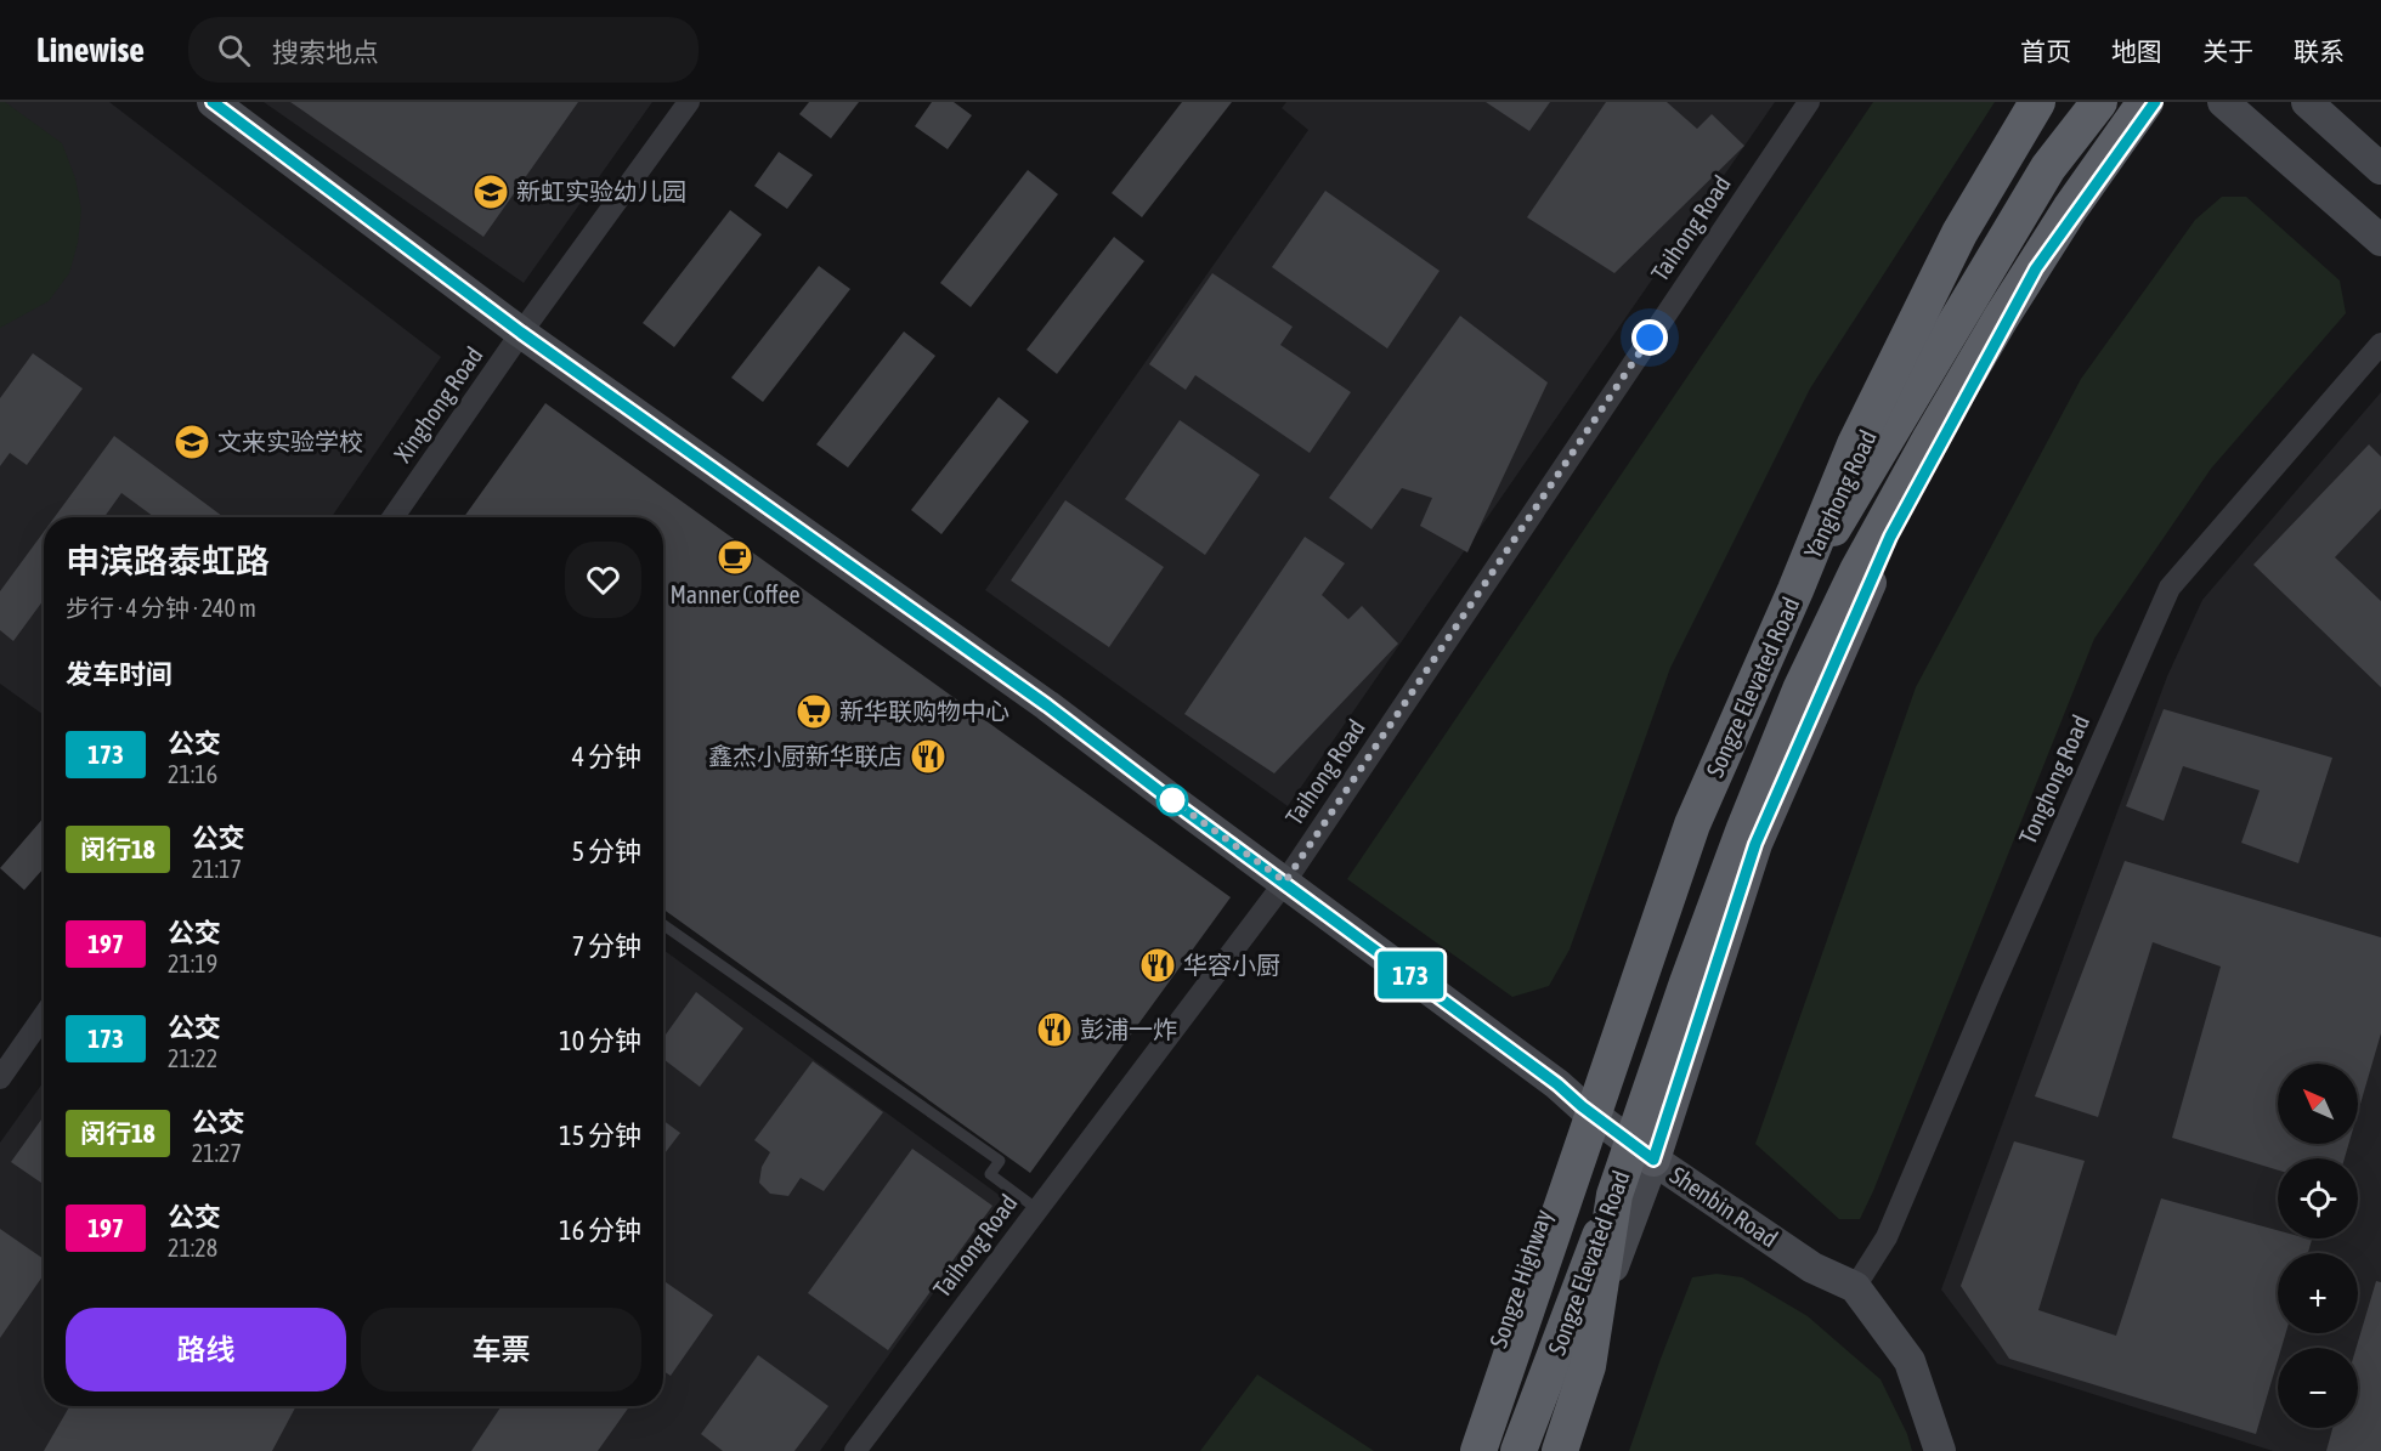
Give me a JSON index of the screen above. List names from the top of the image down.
{
  "streets": {
    "highway": ["Songze Elevated Road"],
    "main road": ["Yanghong Road", "Shenbin Road", "Songze Highway"],
    "street": ["Taihong Road", "Xinghong Road", "Tonghong Road"]
  },
  "crossings": [
    ["Taihong Road", "Shenbin Road"],
    ["Xinghong Road", "Shenbin Road"],
    ["Yanghong Road", "Shenbin Road"],
    ["Yanghong Road", "Songze Highway"],
    ["Tonghong Road", "Shenbin Road"],
    ["Shenbin Road", "Songze Highway"]
  ],
  "places": {
    "school or university": ["新虹实验幼儿园", "文来实验学校"],
    "cafe": ["Manner Coffee"],
    "supermarket": ["新华联购物中心"],
    "restaurant": ["鑫杰小厨新华联店", "华容小厨", "彭浦一炸"]
  },
  "lines": ["bus line 173"],
  "north": "top left",
  "page": {
    "header": "Linewise",
    "search": "搜索地点",
    "nav": [
      "首页",
      "地图",
      "关于",
      "联系"
    ],
    "on_map": "173",
    "heading": [
      ["申滨路泰虹路", "步行 · 4 分钟 · 240 m"],
      "发车时间"
    ],
    "list": [
      {
        "mark": "173",
        "name": "公交",
        "note": "21:16",
        "value": "4 分钟"
      },
      {
        "mark": "闵行18",
        "name": "公交",
        "note": "21:17",
        "value": "5 分钟"
      },
      {
        "mark": "197",
        "name": "公交",
        "note": "21:19",
        "value": "7 分钟"
      },
      {
        "mark": "173",
        "name": "公交",
        "note": "21:22",
        "value": "10 分钟"
      },
      {
        "mark": "闵行18",
        "name": "公交",
        "note": "21:27",
        "value": "15 分钟"
      },
      {
        "mark": "197",
        "name": "公交",
        "note": "21:28",
        "value": "16 分钟"
      }
    ],
    "map_buttons": ["+", "−"],
    "buttons": ["路线", "车票"]
  }
}
